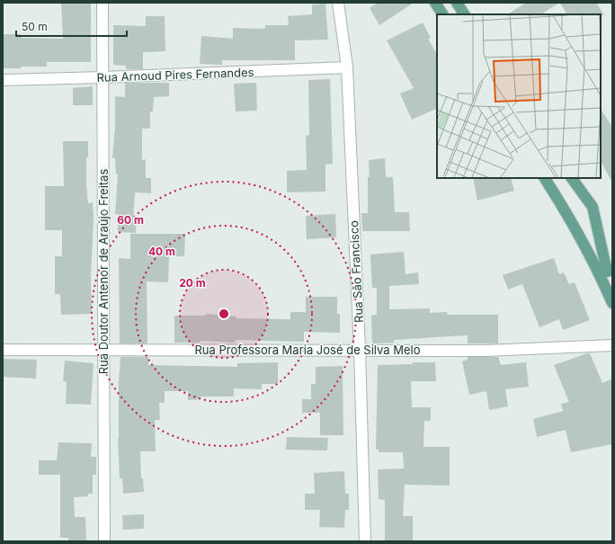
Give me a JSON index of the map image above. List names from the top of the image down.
{
  "streets": {
    "street": [
      "Rua Arnoud Pires Fernandes",
      "Rua Doutor Antenor de Araújo Freitas",
      "Rua São Francisco",
      "Rua Professora Maria José de Silva Melo"
    ]
  },
  "crossings": [
    ["Rua Arnoud Pires Fernandes", "Rua Doutor Antenor de Araújo Freitas"],
    ["Rua Arnoud Pires Fernandes", "Rua São Francisco"],
    ["Rua Doutor Antenor de Araújo Freitas", "Rua Professora Maria José de Silva Melo"],
    ["Rua São Francisco", "Rua Professora Maria José de Silva Melo"]
  ],
  "scale_bar": "50 m",
  "rings": ["60 m", "40 m", "20 m"]
}
